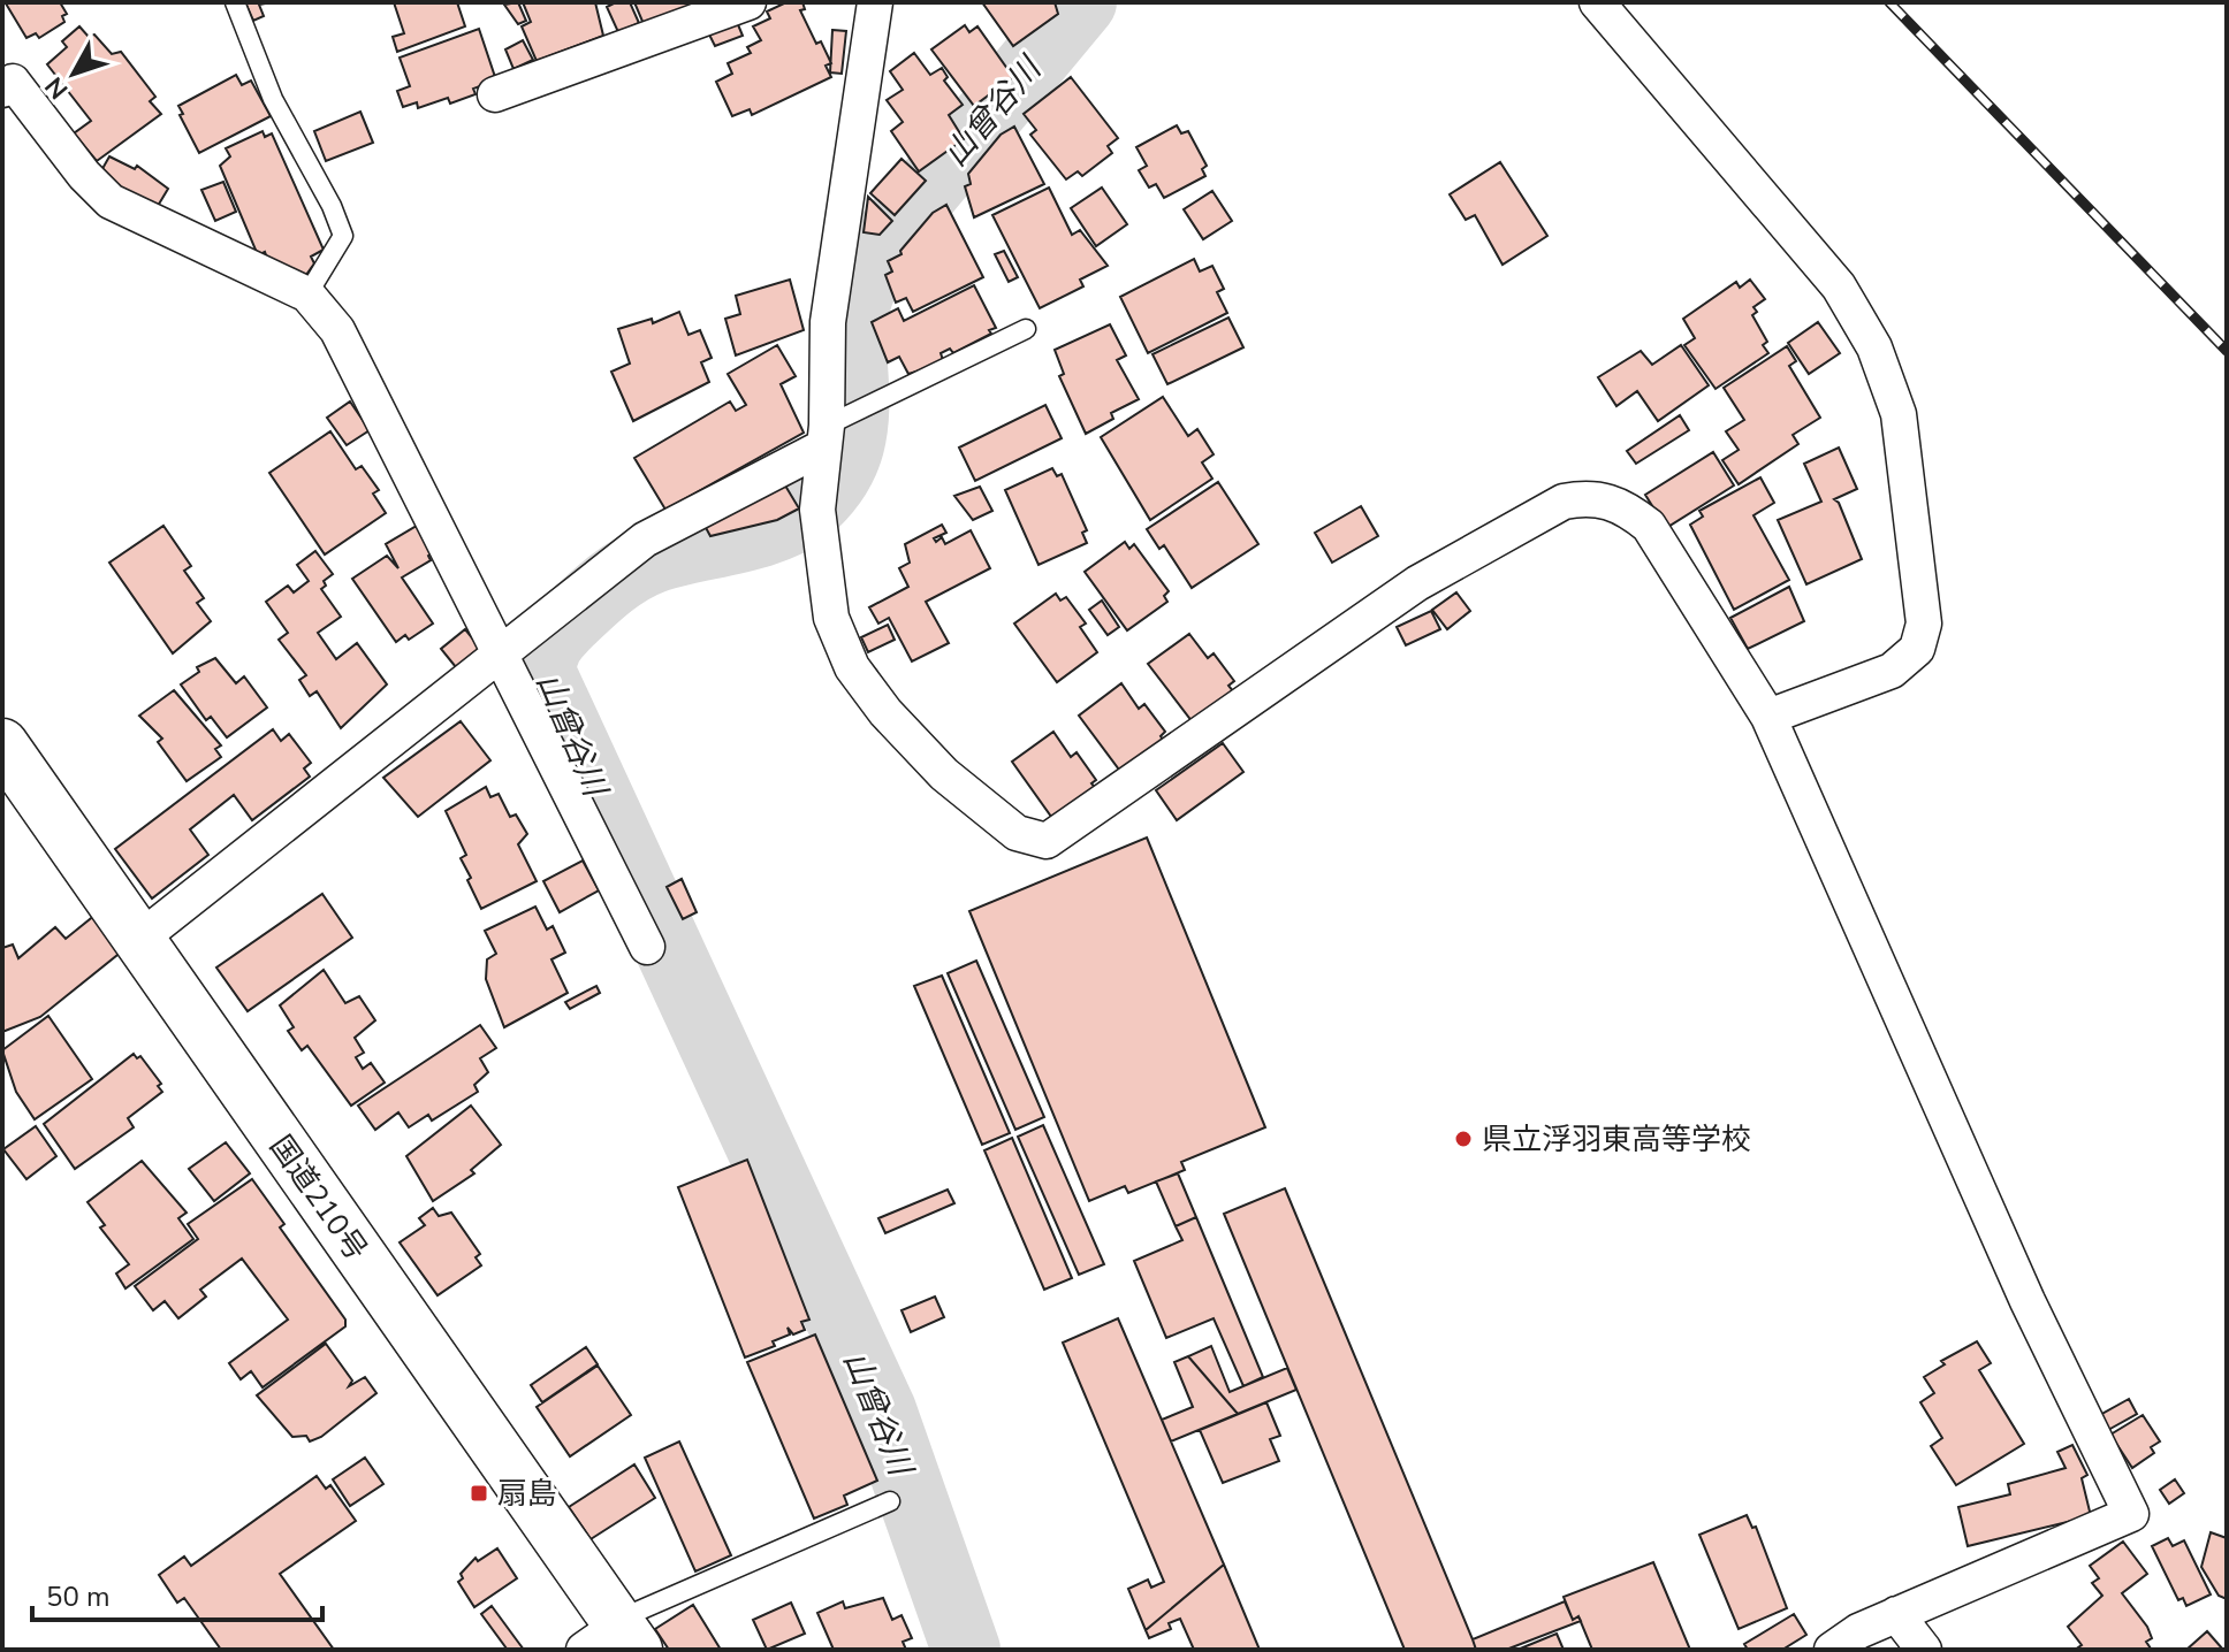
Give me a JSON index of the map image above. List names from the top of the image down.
{
  "streets": {
    "highway": ["国道210号"]
  },
  "water": ["山曾谷川"],
  "places": {
    "other": ["県立浮羽東高等学校"],
    "transit": ["扇島"]
  },
  "scale_bar": "50 m",
  "north": "bottom left"
}
